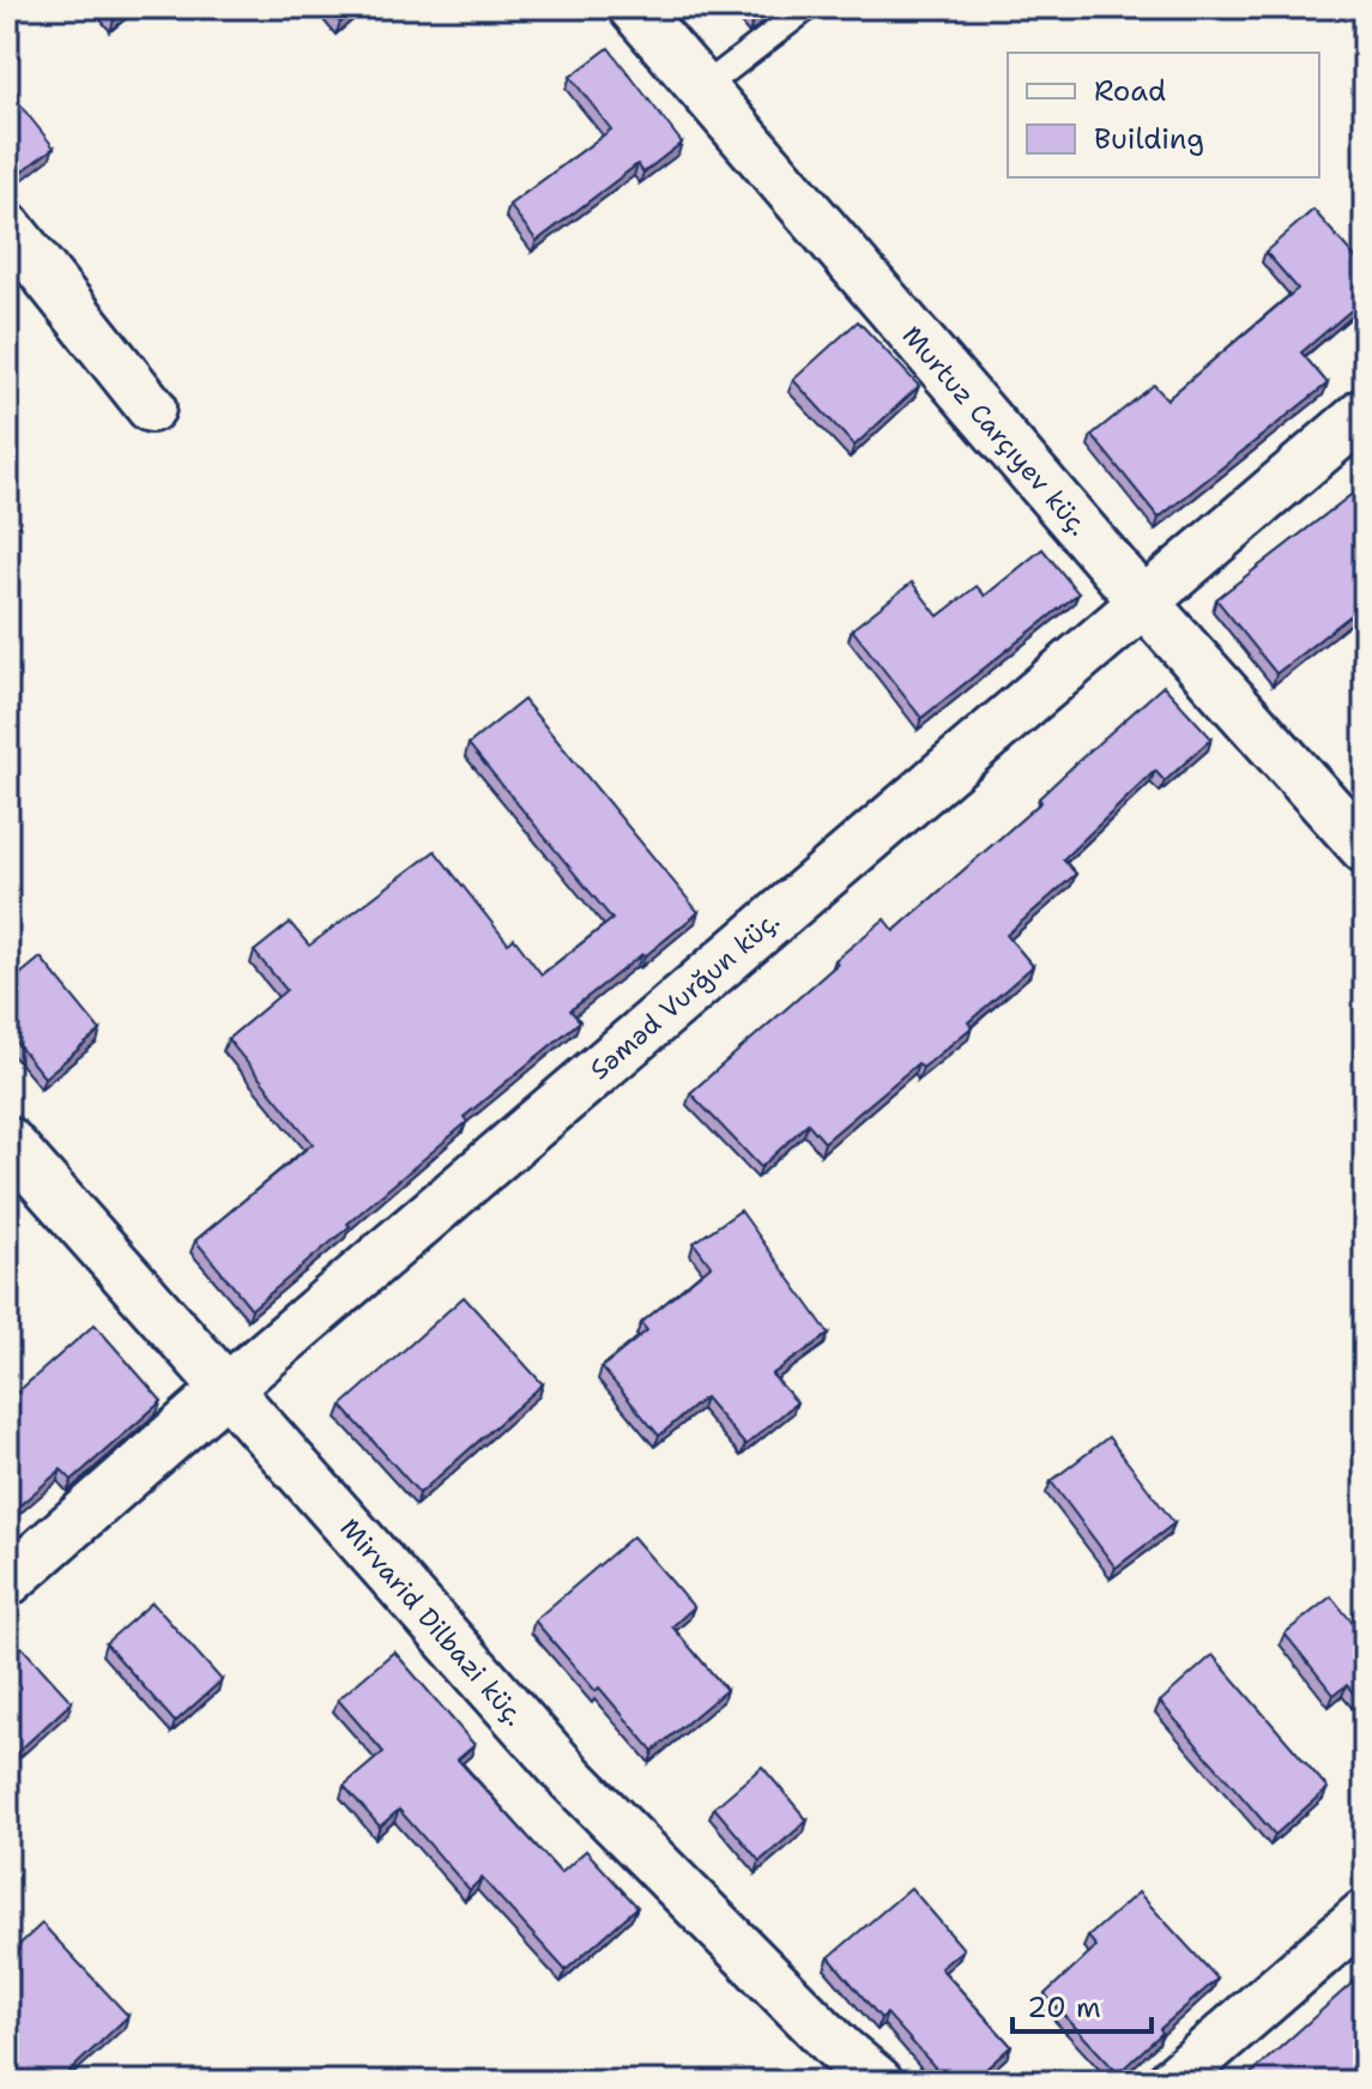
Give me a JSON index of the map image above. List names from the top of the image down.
{
  "streets": {
    "street": ["Murtuz Carçıyev küç.", "Səməd Vurğun küç.", "Mirvarid Dilbazi küç."]
  },
  "crossings": [
    ["Murtuz Carçıyev küç.", "Səməd Vurğun küç."],
    ["Səməd Vurğun küç.", "Mirvarid Dilbazi küç."]
  ],
  "legend": ["Road", "Building"],
  "scale_bar": "20 m"
}
